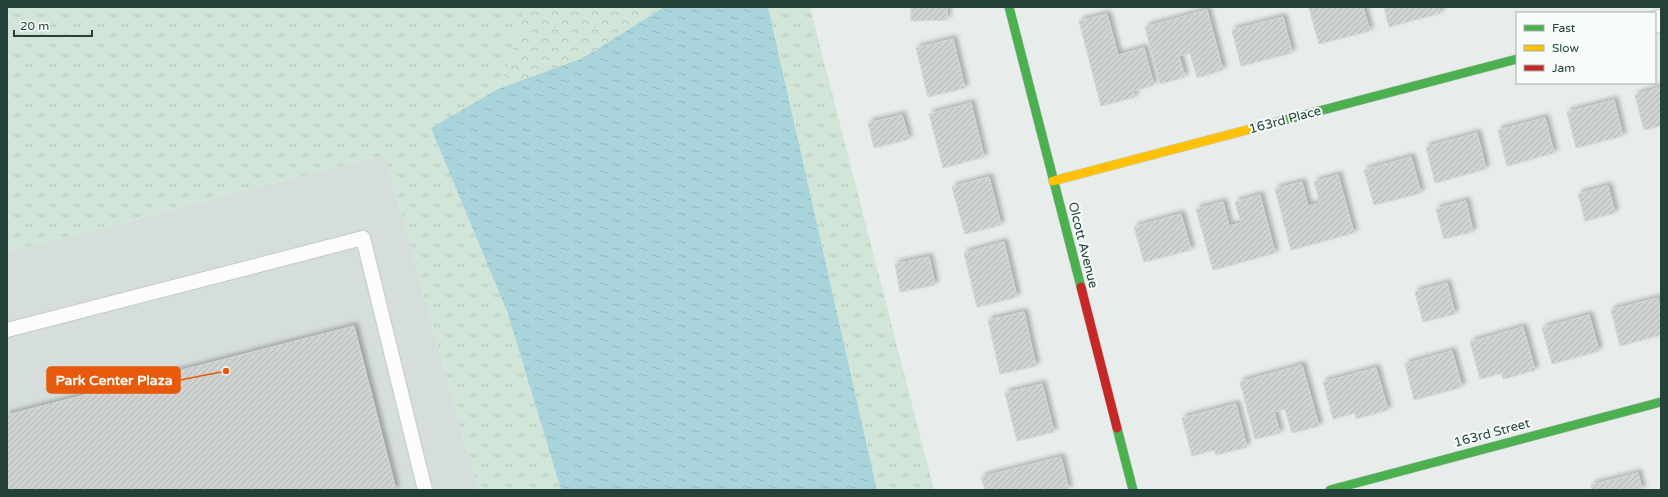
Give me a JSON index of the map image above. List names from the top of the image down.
{
  "streets": {
    "street": ["163rd Place", "Olcott Avenue", "163rd Street"]
  },
  "crossings": [
    ["163rd Place", "Olcott Avenue"]
  ],
  "places": ["Park Center Plaza"],
  "legend": ["Fast", "Slow", "Jam"],
  "scale_bar": "20 m"
}
